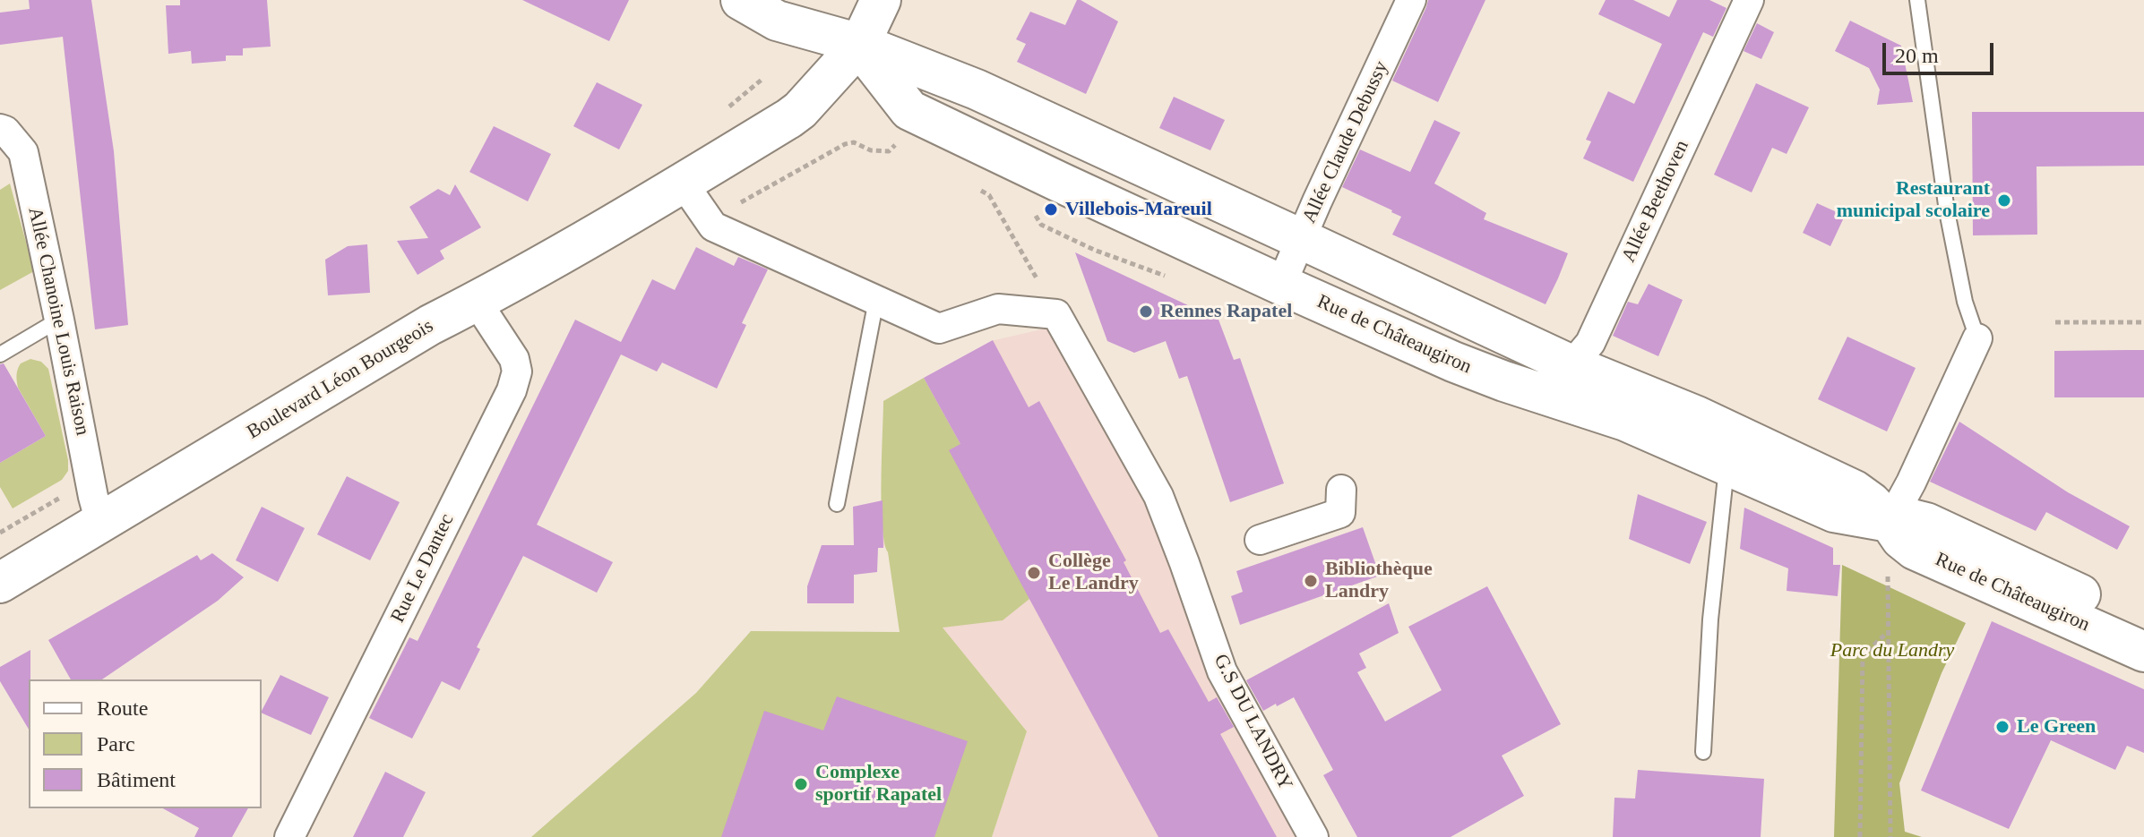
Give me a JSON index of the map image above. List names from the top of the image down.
{
  "streets": {
    "main road": ["Rue de Châteaugiron", "Boulevard Léon Bourgeois"],
    "street": [
      "Allée Claude Debussy",
      "Allée Beethoven",
      "Allée Chanoine Louis Raison",
      "Rue Le Dantec",
      "G.S DU LANDRY"
    ]
  },
  "crossings": [
    ["Allée Claude Debussy", "Rue de Châteaugiron"],
    ["Allée Beethoven", "Rue de Châteaugiron"],
    ["Allée Chanoine Louis Raison", "Boulevard Léon Bourgeois"],
    ["Rue de Châteaugiron", "Boulevard Léon Bourgeois"],
    ["Boulevard Léon Bourgeois", "Rue Le Dantec"]
  ],
  "parks": ["Parc du Landry"],
  "places": [
    "Restaurant municipal scolaire",
    "Villebois-Mareuil",
    "Rennes Rapatel",
    "Collège Le Landry",
    "Bibliothèque Landry",
    "Le Green",
    "Complexe sportif Rapatel"
  ],
  "legend": ["Route", "Parc", "Bâtiment"],
  "scale_bar": "20 m"
}
